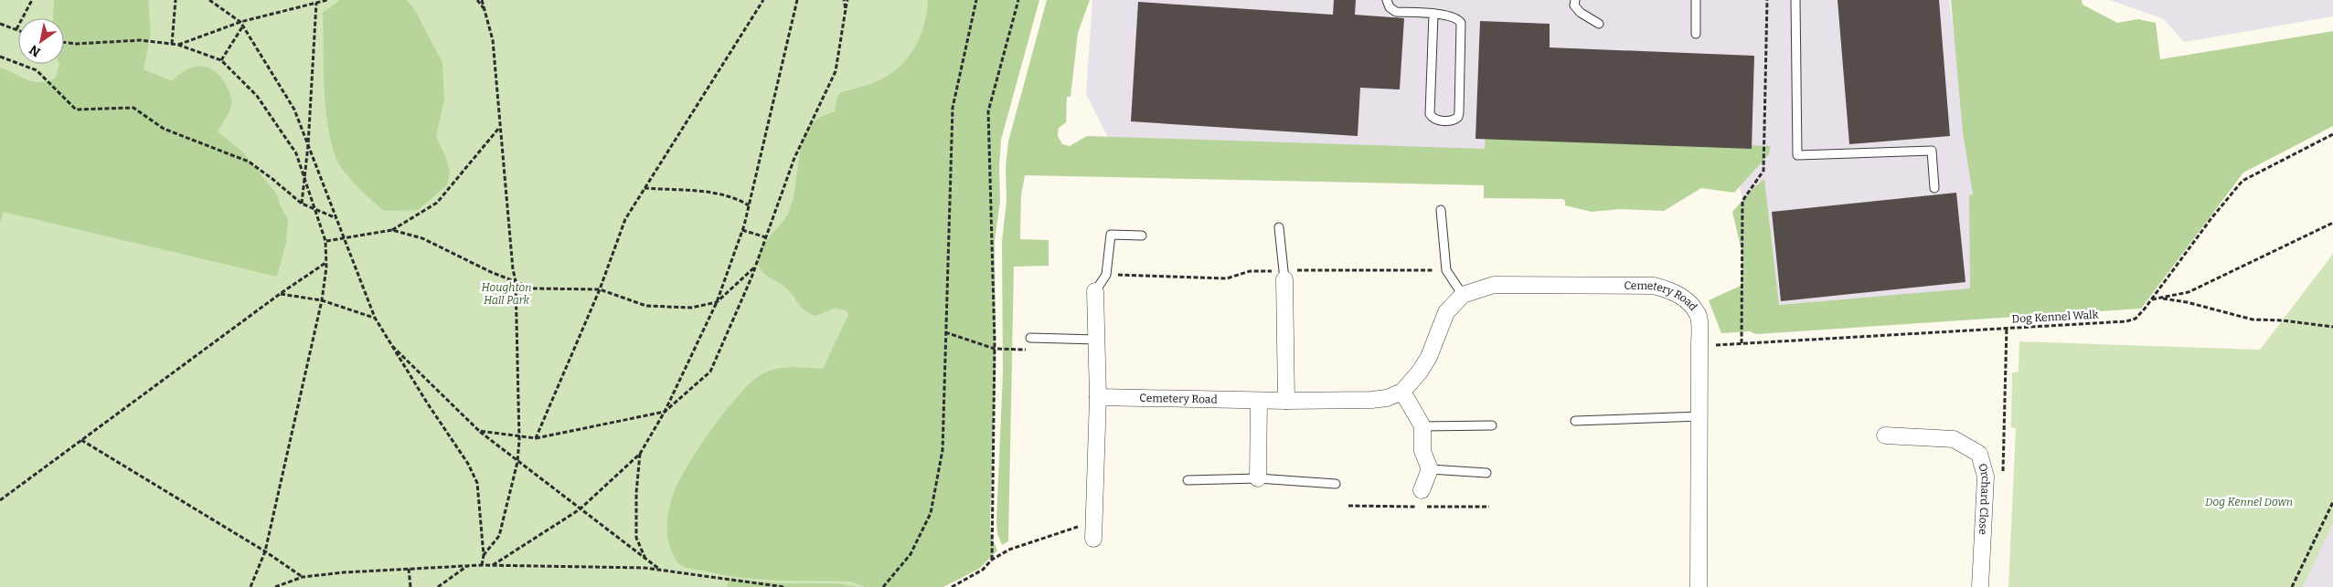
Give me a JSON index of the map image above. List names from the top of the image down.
{
  "streets": {
    "street": ["Cemetery Road", "Orchard Close"],
    "path": ["Dog Kennel Walk"]
  },
  "crossings": [
    ["Cemetery Road", "Dog Kennel Walk"]
  ],
  "parks": ["Houghton Hall Park", "Dog Kennel Down"],
  "north": "bottom left"
}
